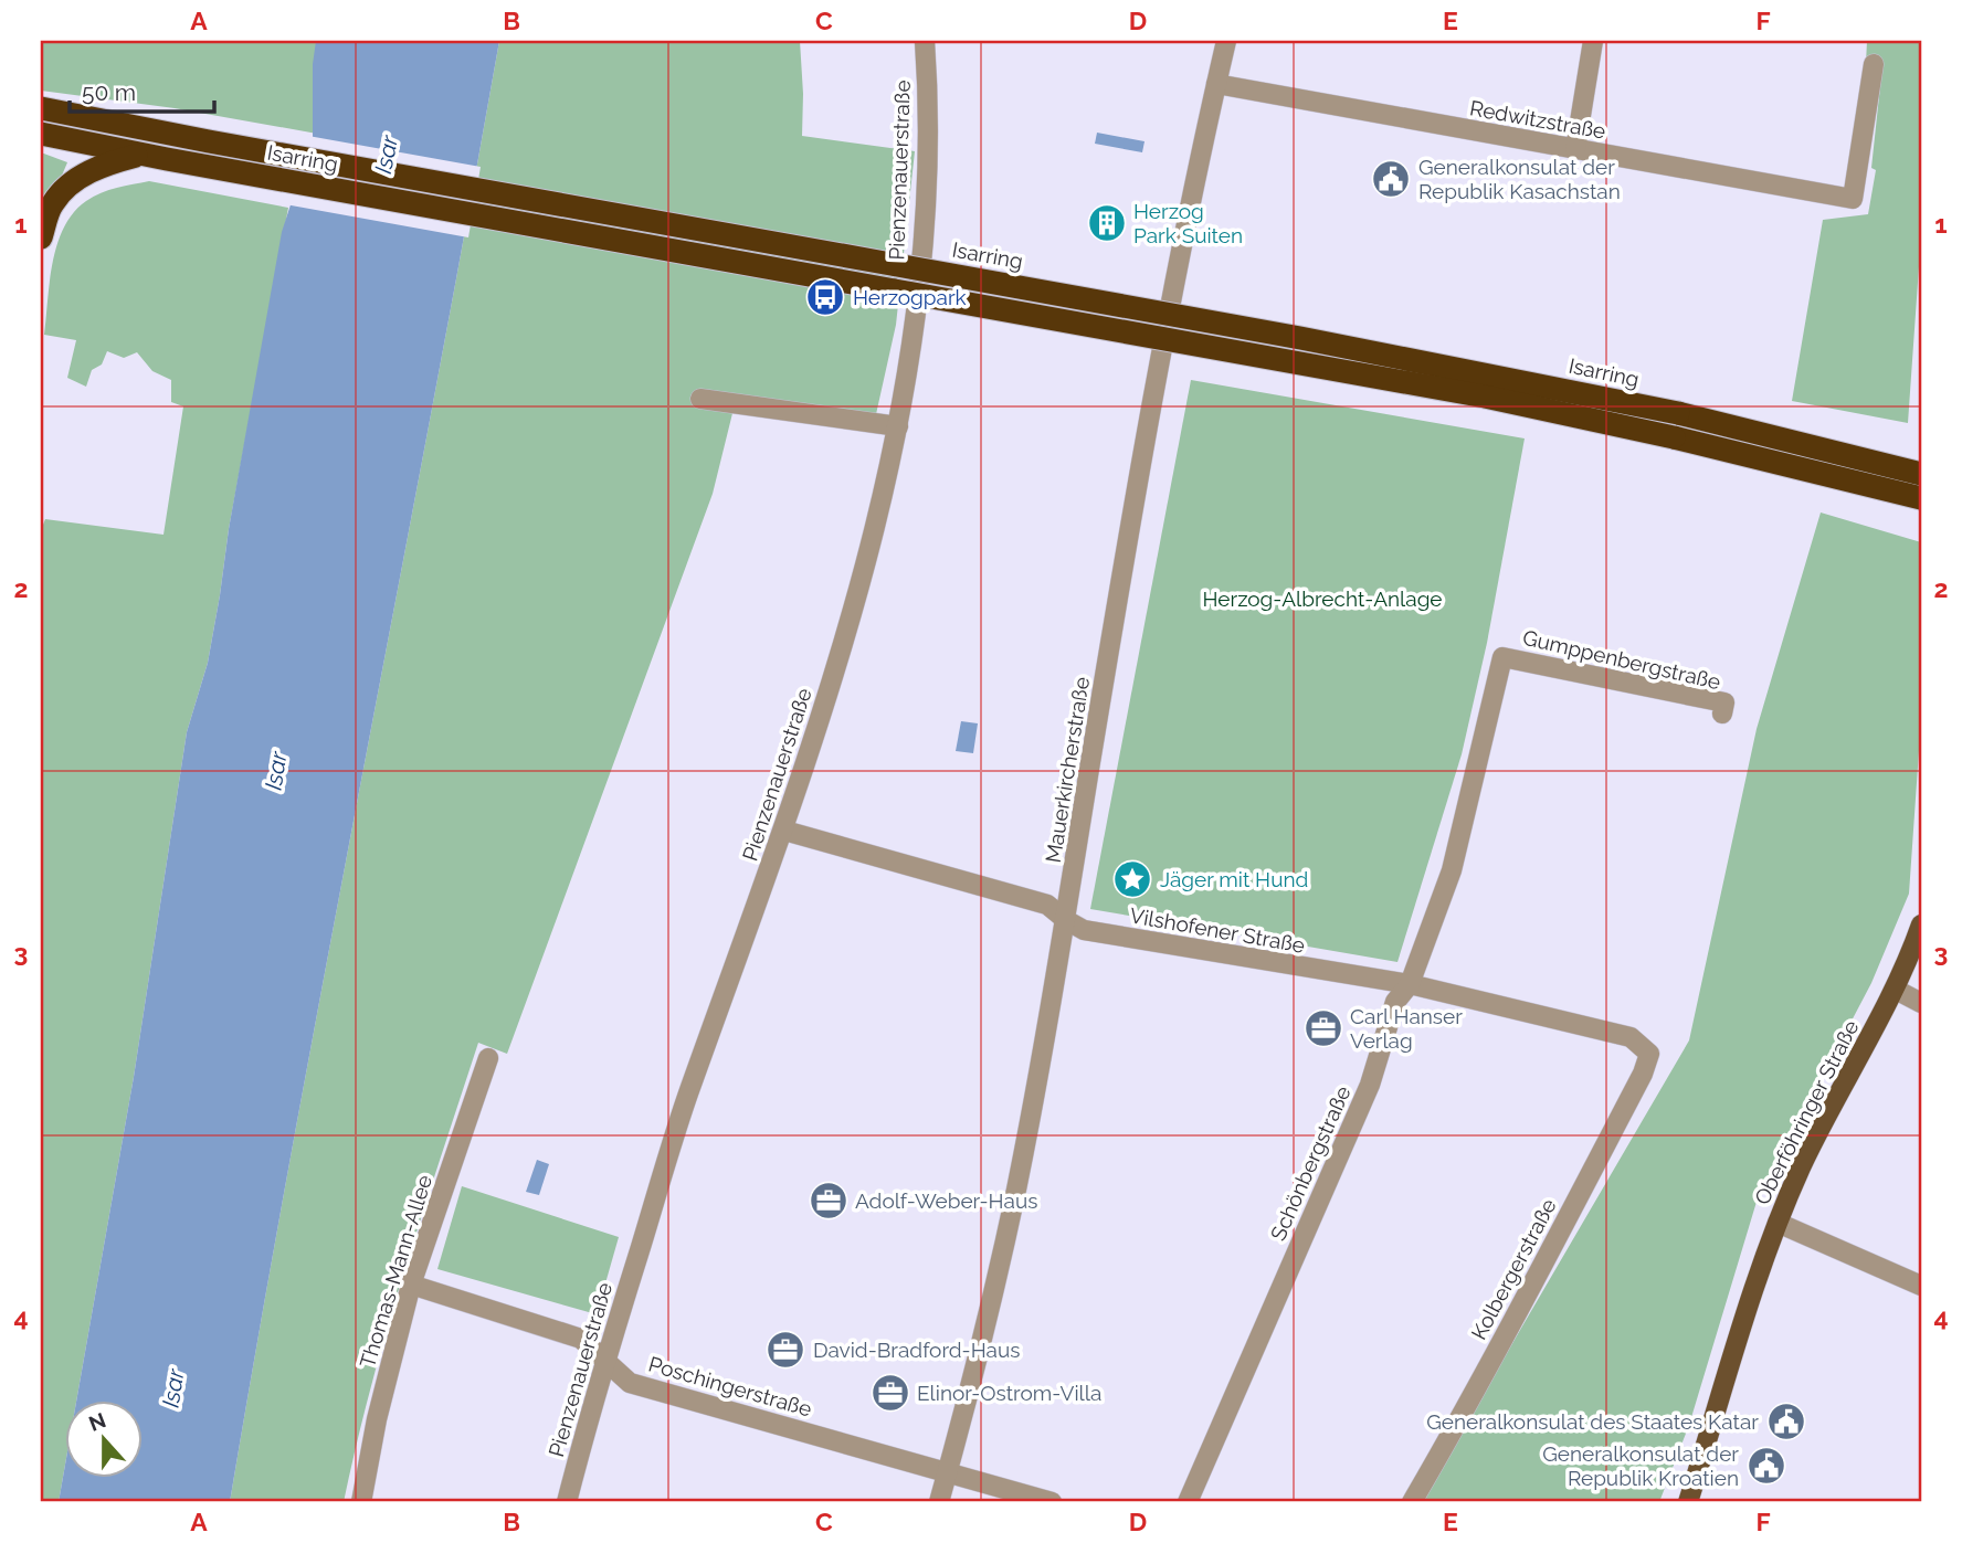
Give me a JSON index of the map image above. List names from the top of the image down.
{
  "streets": {
    "highway": ["Isarring"],
    "main road": ["Oberföhringer Straße"],
    "street": [
      "Redwitzstraße",
      "Pienzenauerstraße",
      "Gumppenbergstraße",
      "Mauerkircherstraße",
      "Vilshofener Straße",
      "Schönbergstraße",
      "Kolbergerstraße",
      "Thomas-Mann-Allee",
      "Poschingerstraße"
    ]
  },
  "crossings": [
    ["Redwitzstraße", "Mauerkircherstraße"],
    ["Pienzenauerstraße", "Vilshofener Straße"],
    ["Pienzenauerstraße", "Poschingerstraße"],
    ["Gumppenbergstraße", "Schönbergstraße"],
    ["Mauerkircherstraße", "Vilshofener Straße"],
    ["Mauerkircherstraße", "Poschingerstraße"],
    ["Vilshofener Straße", "Schönbergstraße"],
    ["Vilshofener Straße", "Kolbergerstraße"],
    ["Thomas-Mann-Allee", "Poschingerstraße"]
  ],
  "water": ["Isar"],
  "parks": ["Herzog-Albrecht-Anlage"],
  "places": {
    "public building": ["Generalkonsulat der Republik Kasachstan", "Generalkonsulat des Staates Katar", "Generalkonsulat der Republik Kroatien"],
    "building": ["Herzog Park Suiten"],
    "bus stop": ["Herzogpark"],
    "place": ["Jäger mit Hund"],
    "office": [
      "Carl Hanser Verlag",
      "Adolf-Weber-Haus",
      "David-Bradford-Haus",
      "Elinor-Ostrom-Villa"
    ]
  },
  "scale_bar": "50 m",
  "north": "top",
  "grid": {
    "columns": [
      "A",
      "B",
      "C",
      "D",
      "E",
      "F"
    ],
    "rows": [
      "1",
      "2",
      "3",
      "4"
    ]
  }
}
